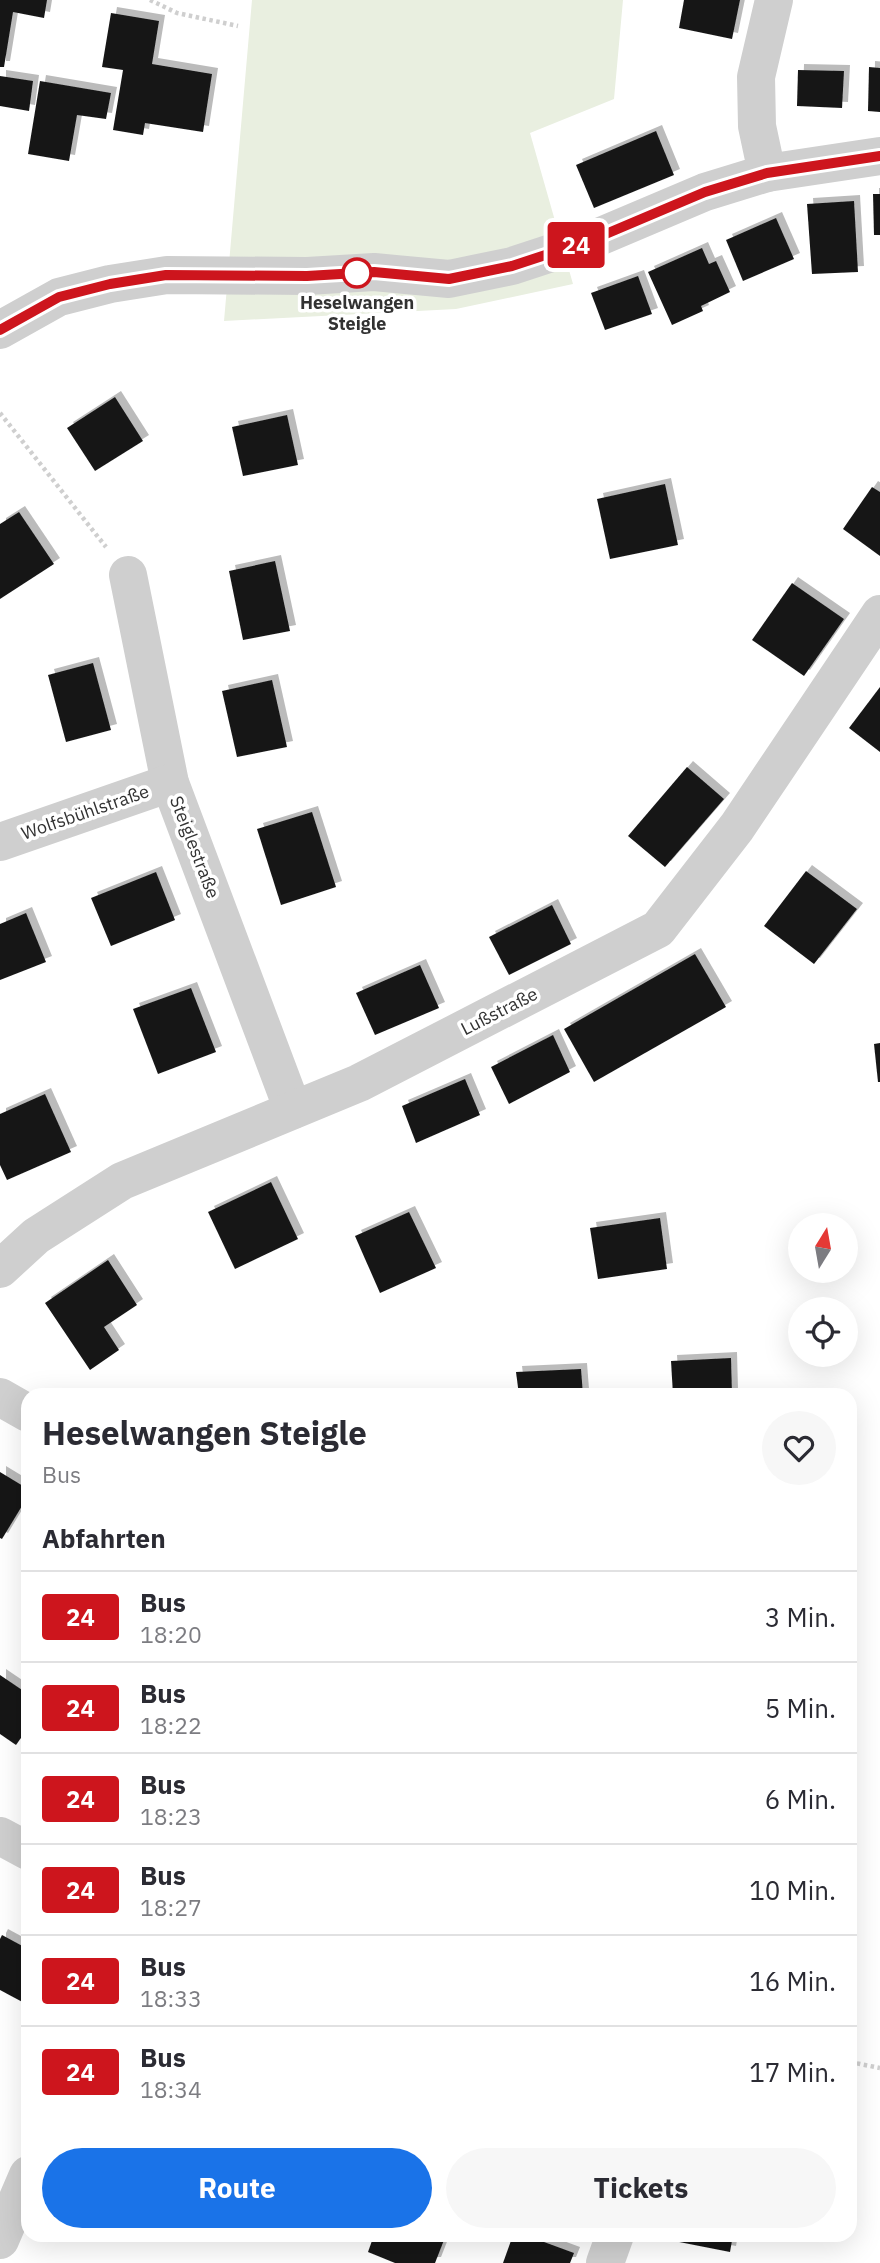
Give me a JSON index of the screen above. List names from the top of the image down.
{
  "streets": {
    "street": ["Wolfsbühlstraße", "Steiglestraße", "Lußstraße"]
  },
  "crossings": [
    ["Wolfsbühlstraße", "Steiglestraße"],
    ["Steiglestraße", "Lußstraße"]
  ],
  "places": ["Heselwangen Steigle"],
  "lines": ["bus line 24"],
  "north": "top",
  "page": {
    "on_map": "24",
    "heading": [
      ["Heselwangen Steigle", "Bus"],
      "Abfahrten"
    ],
    "list": [
      {
        "mark": "24",
        "name": "Bus",
        "note": "18:20",
        "value": "3 Min."
      },
      {
        "mark": "24",
        "name": "Bus",
        "note": "18:22",
        "value": "5 Min."
      },
      {
        "mark": "24",
        "name": "Bus",
        "note": "18:23",
        "value": "6 Min."
      },
      {
        "mark": "24",
        "name": "Bus",
        "note": "18:27",
        "value": "10 Min."
      },
      {
        "mark": "24",
        "name": "Bus",
        "note": "18:33",
        "value": "16 Min."
      },
      {
        "mark": "24",
        "name": "Bus",
        "note": "18:34",
        "value": "17 Min."
      }
    ],
    "buttons": ["Route", "Tickets"]
  }
}
